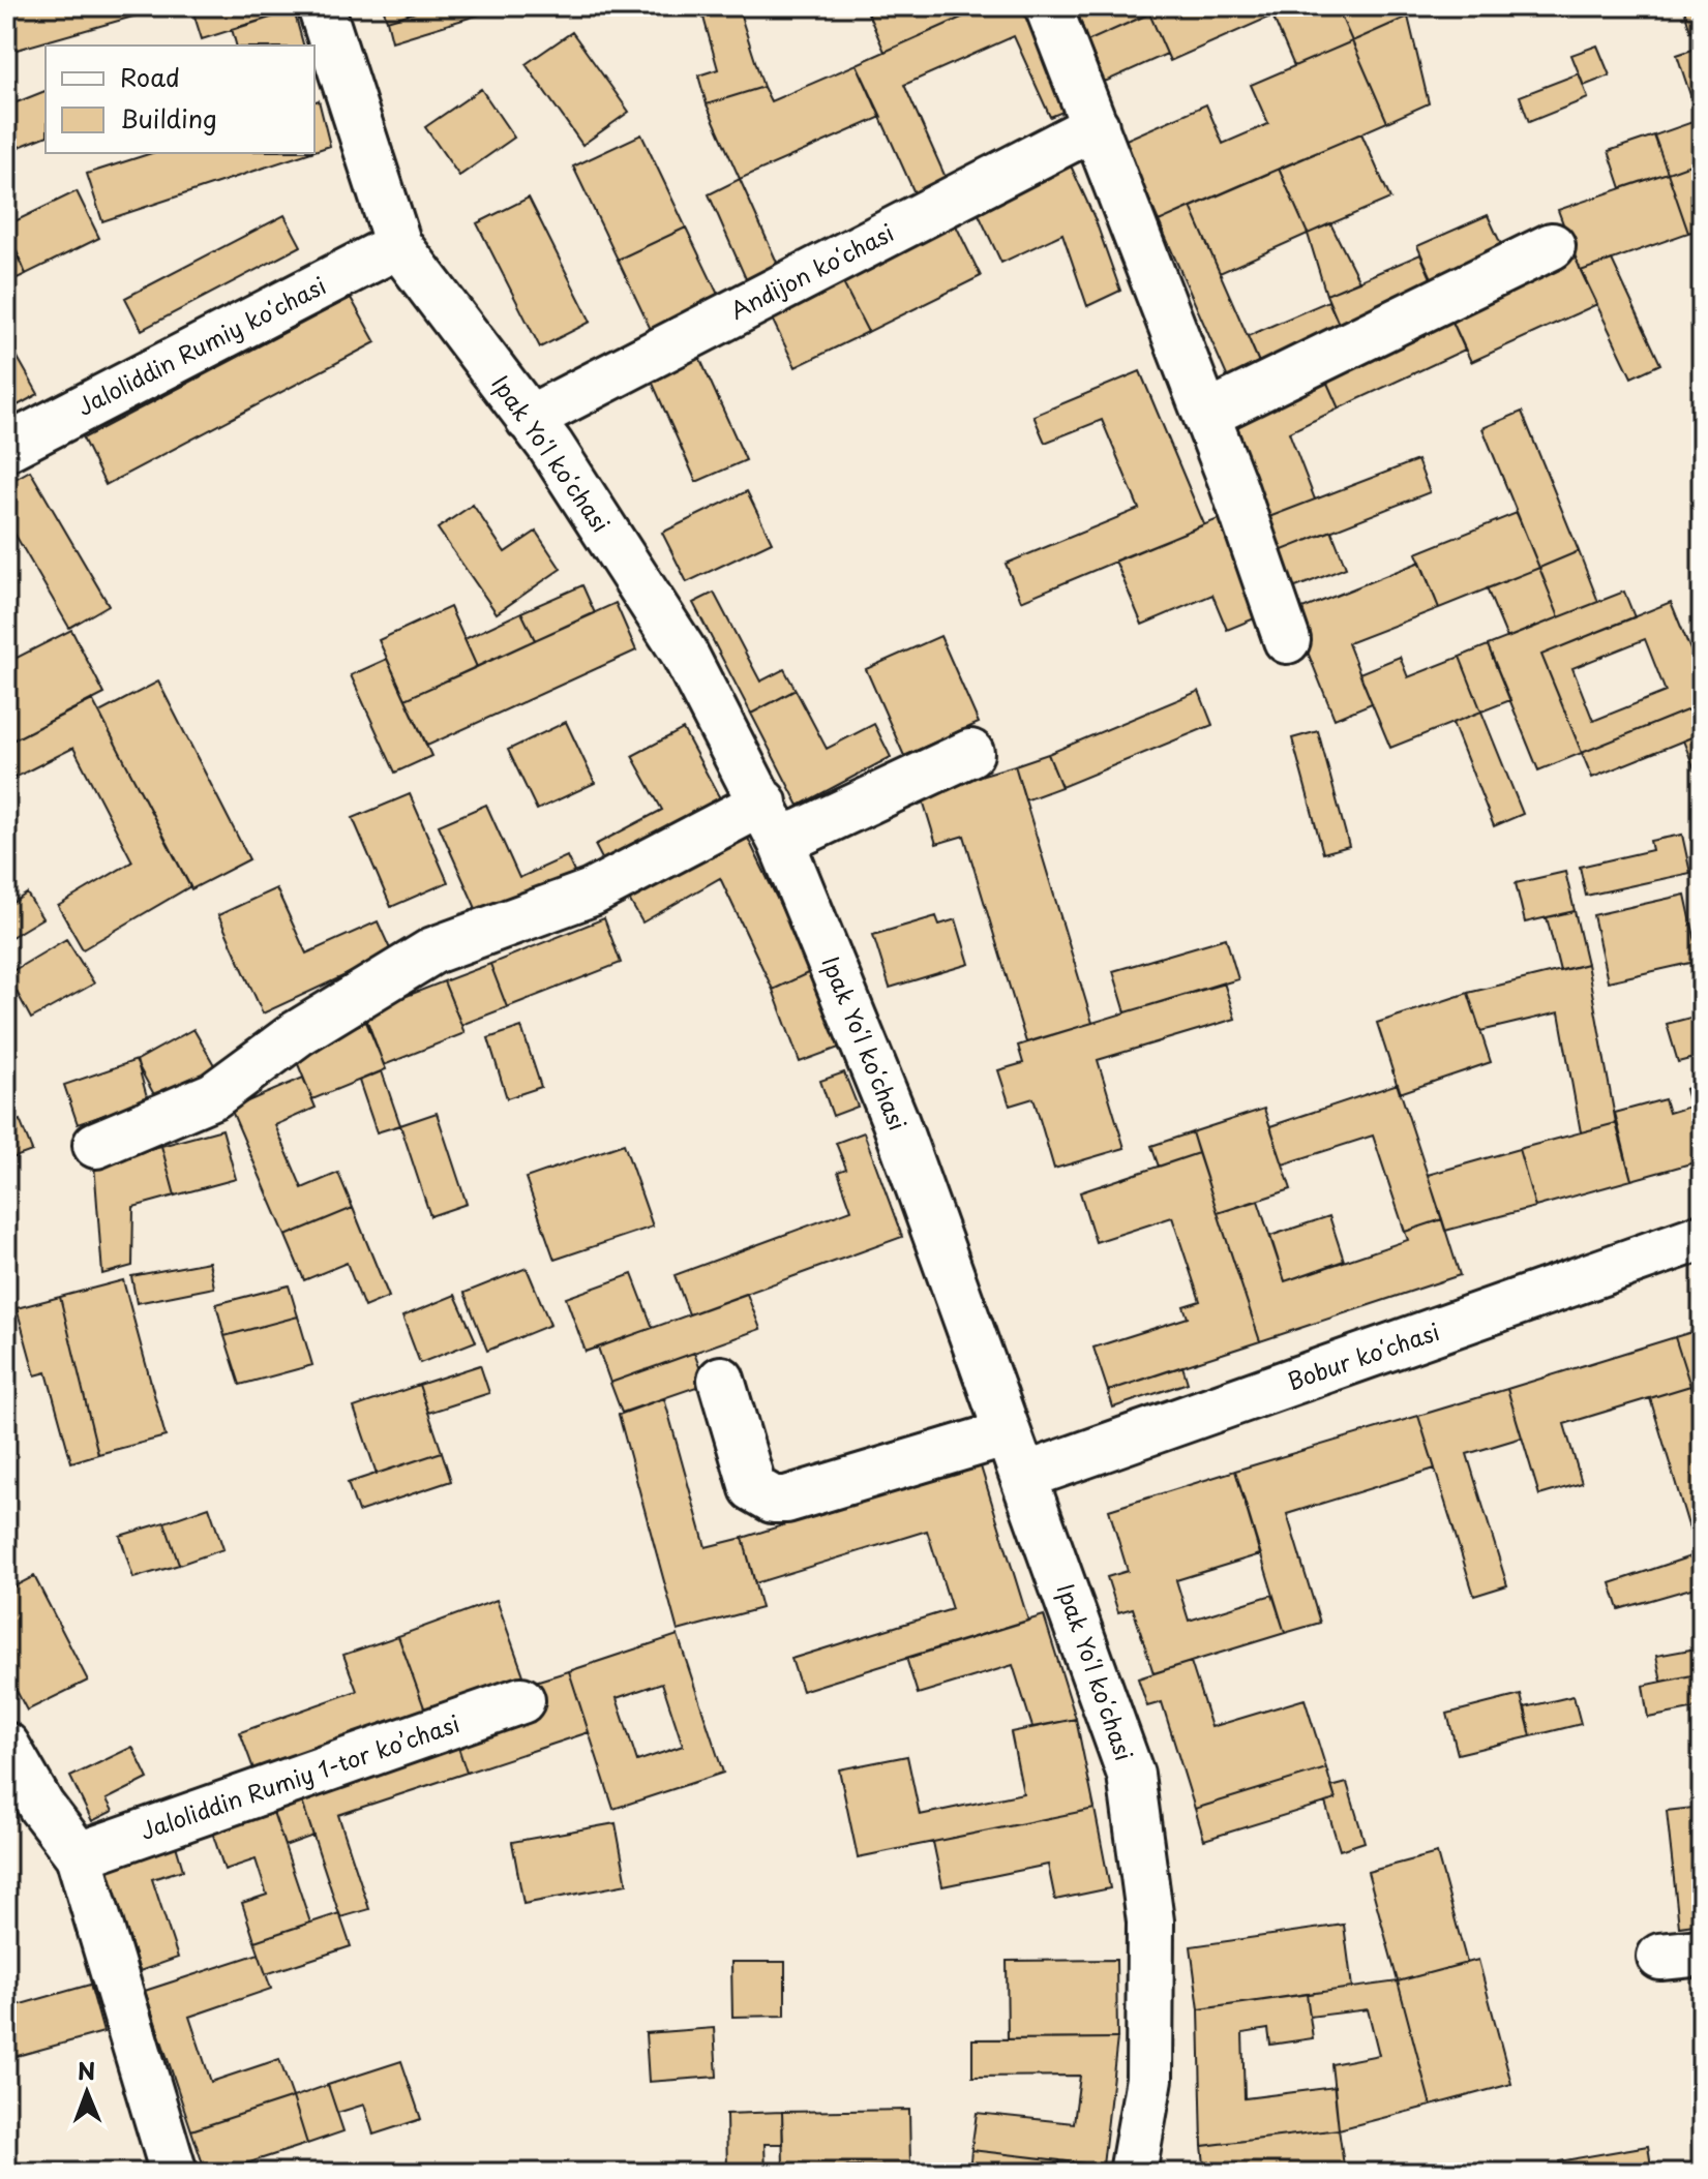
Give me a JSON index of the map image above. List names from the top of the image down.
{
  "streets": {
    "street": [
      "Andijon koʻchasi",
      "Jaloliddin Rumiy koʻchasi",
      "Ipak Yoʻl koʻchasi",
      "Bobur koʻchasi",
      "Jaloliddin Rumiy 1-tor koʼchasi"
    ]
  },
  "crossings": [
    ["Andijon koʻchasi", "Ipak Yoʻl koʻchasi"],
    ["Jaloliddin Rumiy koʻchasi", "Ipak Yoʻl koʻchasi"],
    ["Ipak Yoʻl koʻchasi", "Bobur koʻchasi"]
  ],
  "legend": ["Road", "Building"],
  "north": "top"
}
